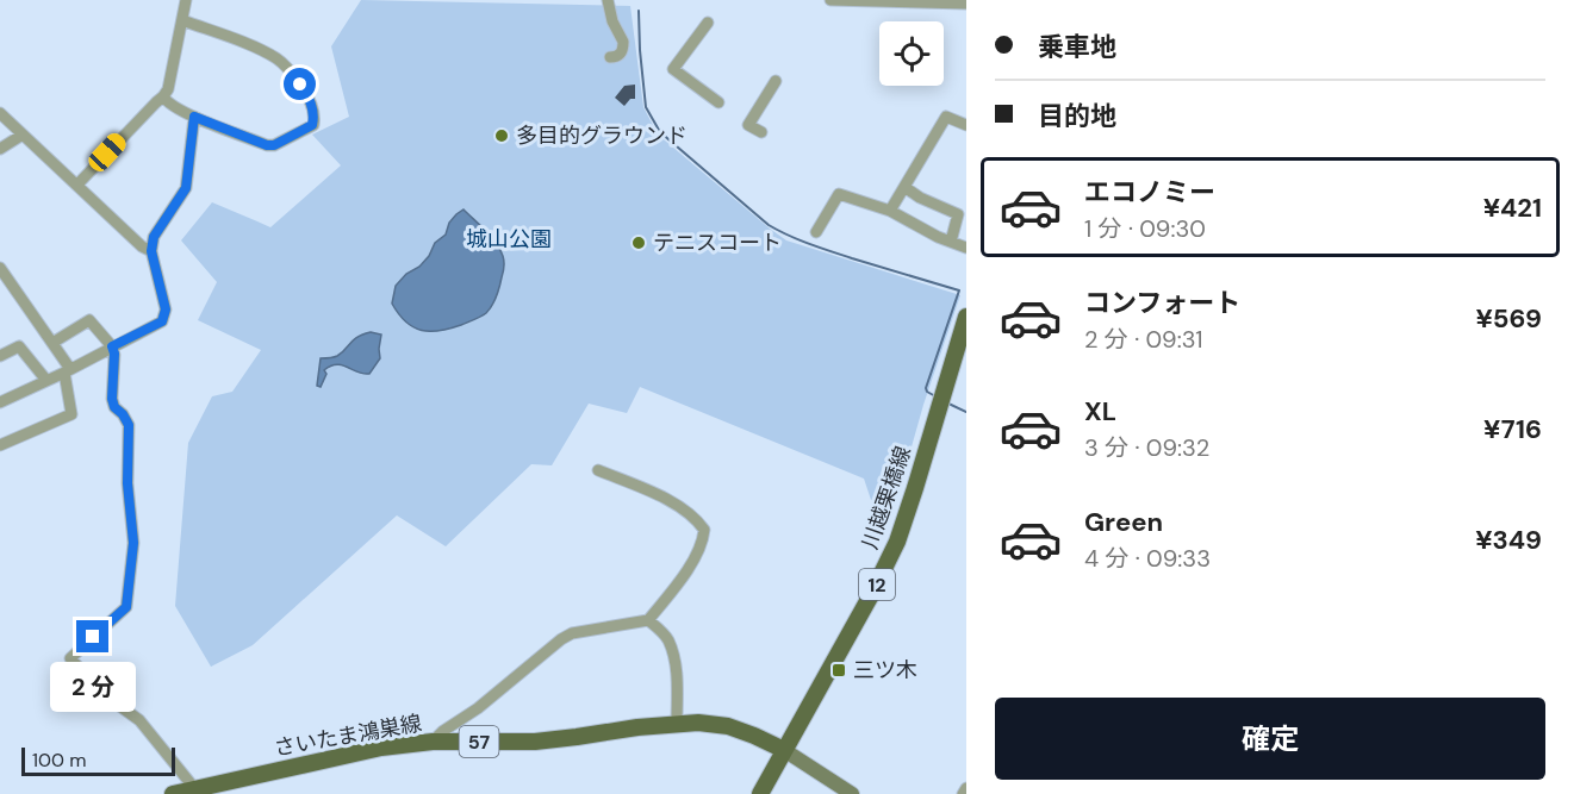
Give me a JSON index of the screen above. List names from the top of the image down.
{
  "streets": {
    "main road": [
      "川越栗橋線",
      "12",
      "さいたま鴻巣線",
      "57"
    ]
  },
  "crossings": [
    ["川越栗橋線", "さいたま鴻巣線"]
  ],
  "parks": ["城山公園"],
  "places": {
    "other": ["多目的グラウンド", "テニスコート"],
    "transit": ["三ツ木"]
  },
  "scale_bar": "100 m",
  "page": {
    "banner": ["乗車地", "目的地"],
    "list": [
      {
        "name": "エコノミー",
        "note": "1 分 · 09:30",
        "value": "¥421"
      },
      {
        "name": "コンフォート",
        "note": "2 分 · 09:31",
        "value": "¥569"
      },
      {
        "name": "XL",
        "note": "3 分 · 09:32",
        "value": "¥716"
      },
      {
        "name": "Green",
        "note": "4 分 · 09:33",
        "value": "¥349"
      }
    ],
    "bubble": "2 分",
    "buttons": "確定",
    "scale": "100 m"
  }
}
